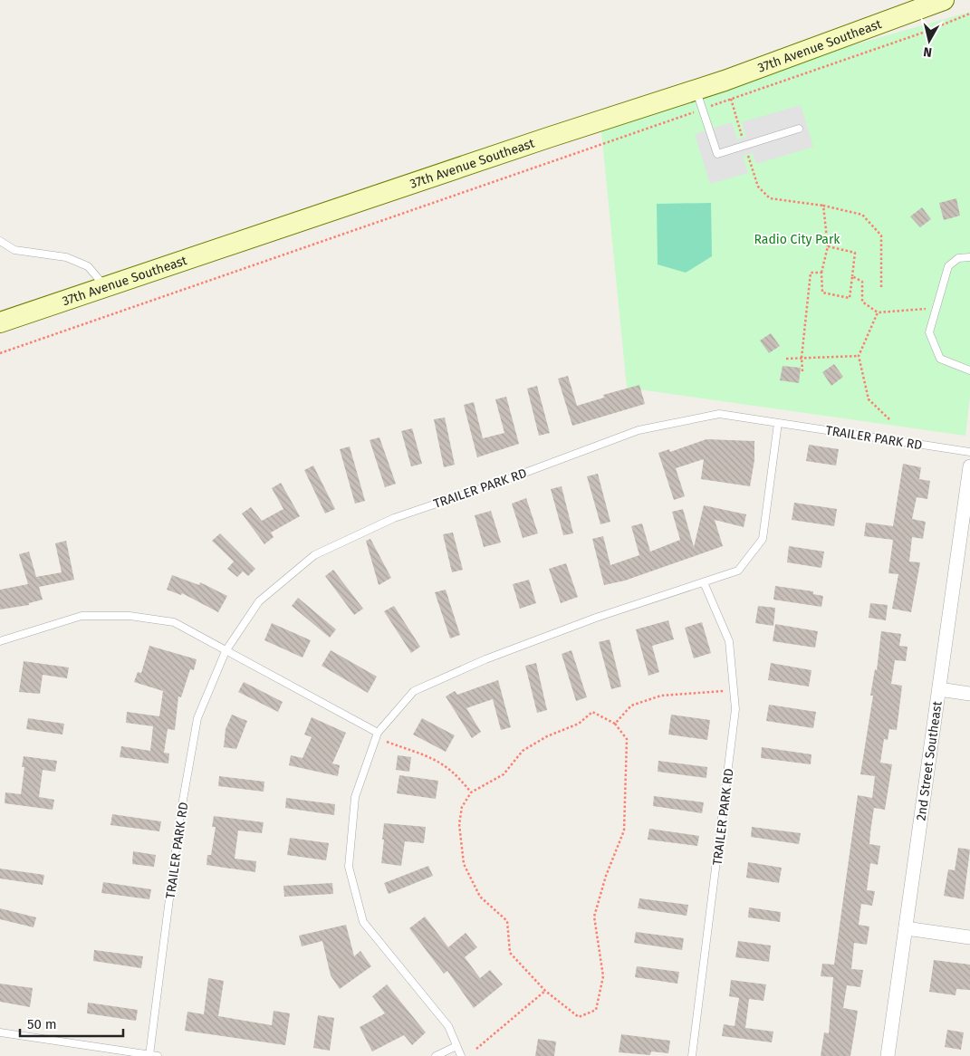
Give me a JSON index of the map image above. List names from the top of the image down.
{
  "streets": {
    "street": ["37th Avenue Southeast", "2nd Street Southeast"],
    "lane": ["TRAILER PARK RD"]
  },
  "parks": ["Radio City Park"],
  "scale_bar": "50 m",
  "north": "bottom"
}
